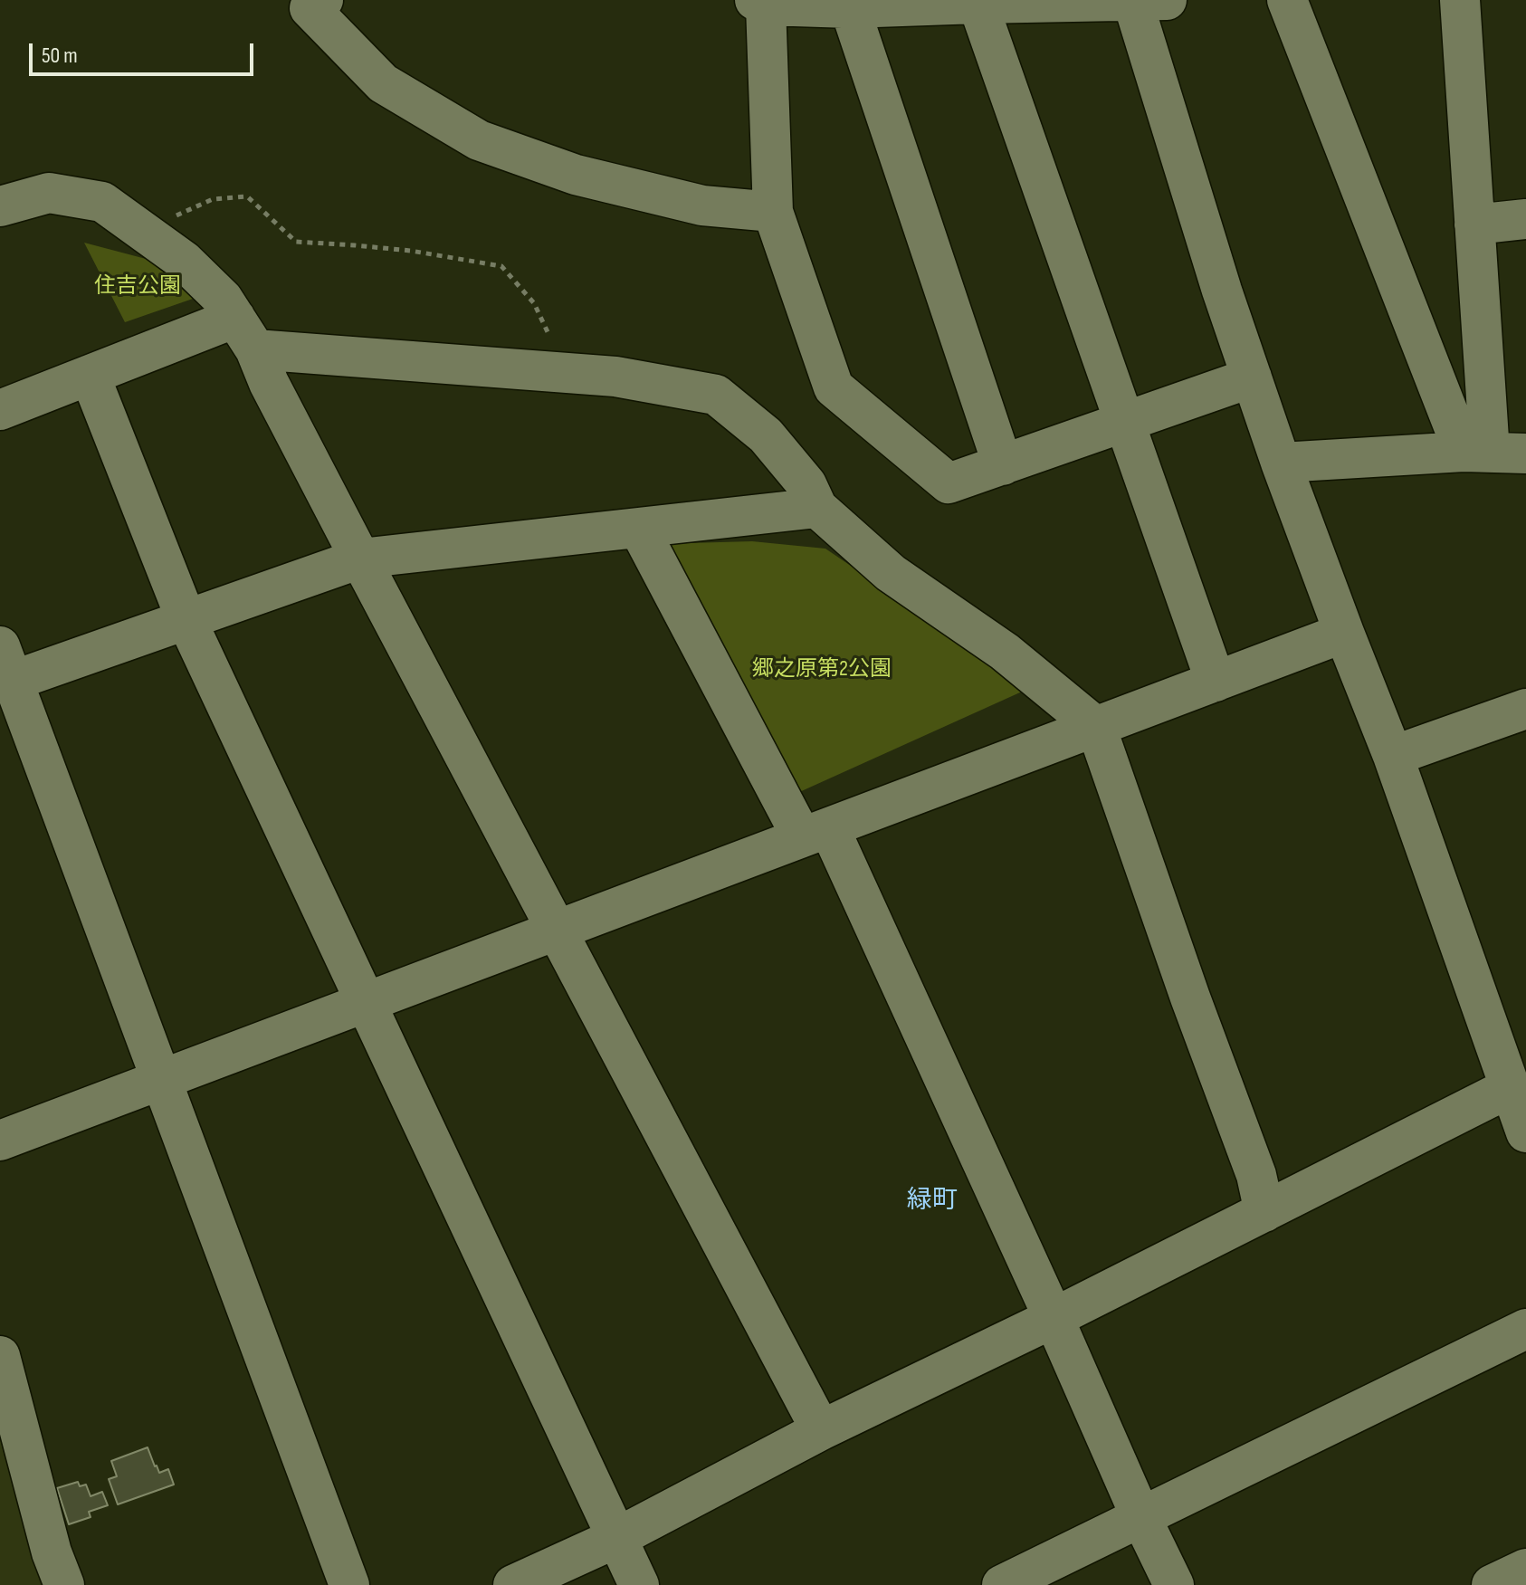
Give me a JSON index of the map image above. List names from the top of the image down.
{
  "districts": ["緑町"],
  "parks": ["住吉公園", "郷之原第2公園"],
  "scale_bar": "50 m"
}
